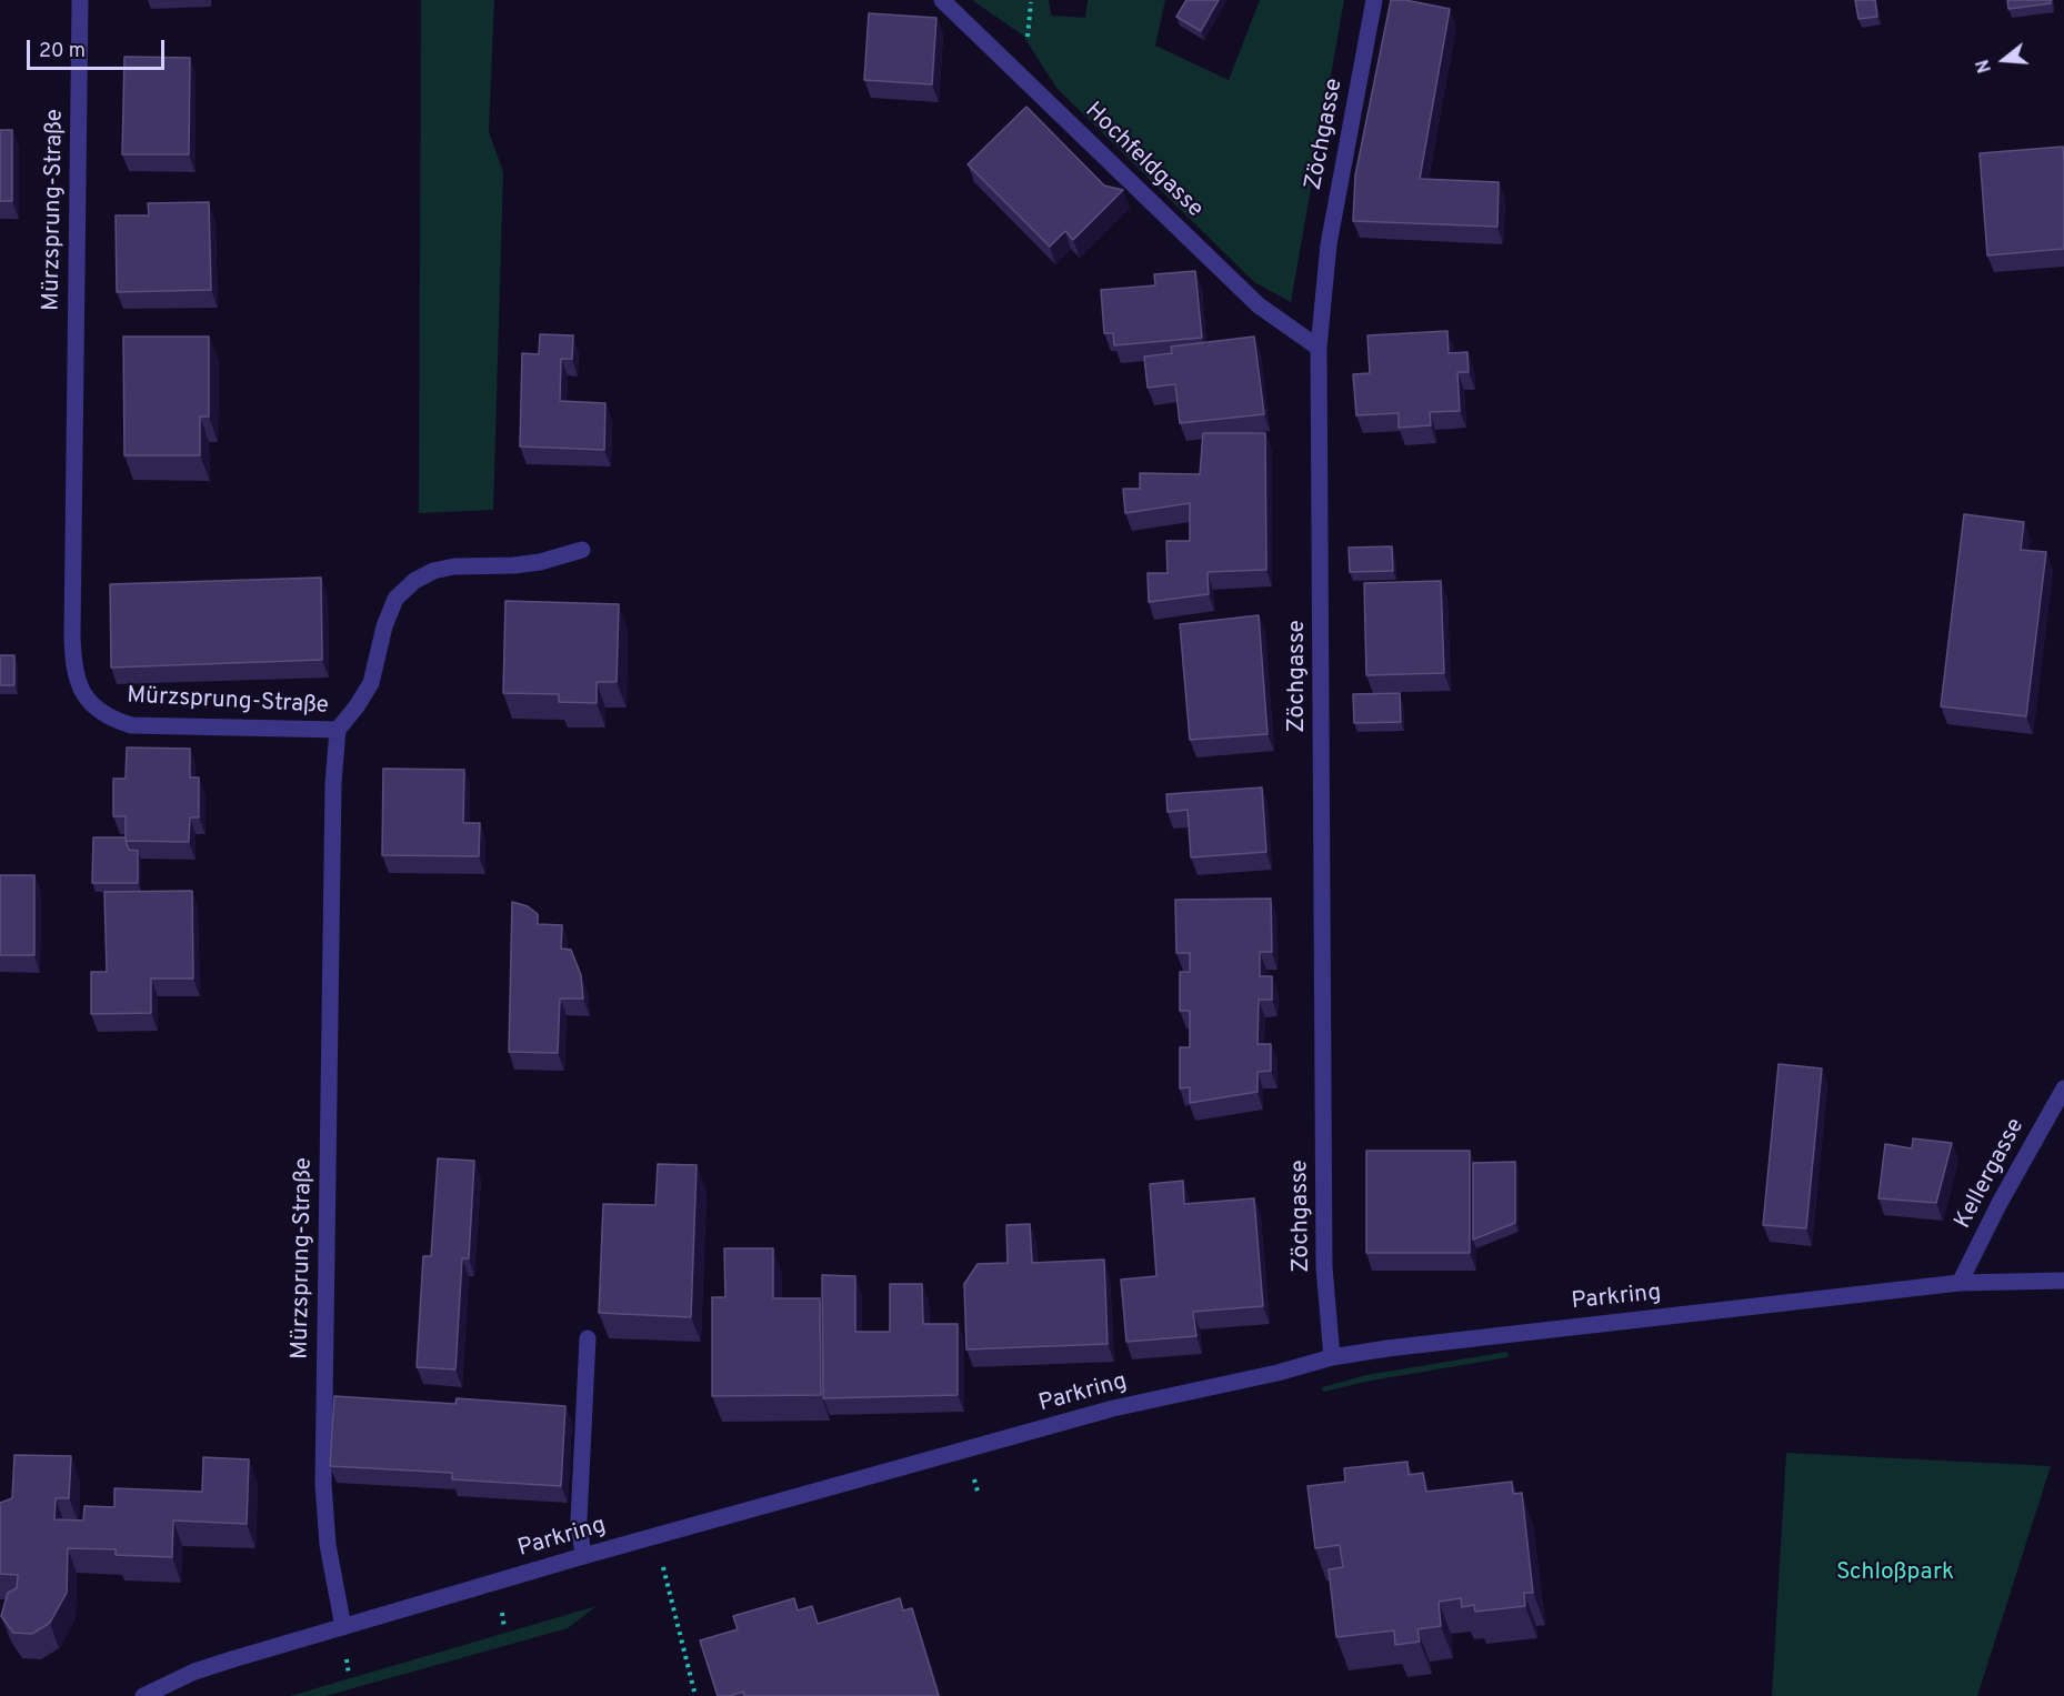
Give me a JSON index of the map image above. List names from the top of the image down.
{
  "streets": {
    "street": [
      "Zöchgasse",
      "Hochfeldgasse",
      "Mürzsprung-Straße",
      "Kellergasse",
      "Parkring"
    ]
  },
  "crossings": [
    ["Zöchgasse", "Hochfeldgasse"],
    ["Zöchgasse", "Parkring"],
    ["Mürzsprung-Straße", "Parkring"],
    ["Kellergasse", "Parkring"]
  ],
  "parks": ["Schloßpark"],
  "scale_bar": "20 m",
  "north": "left"
}
